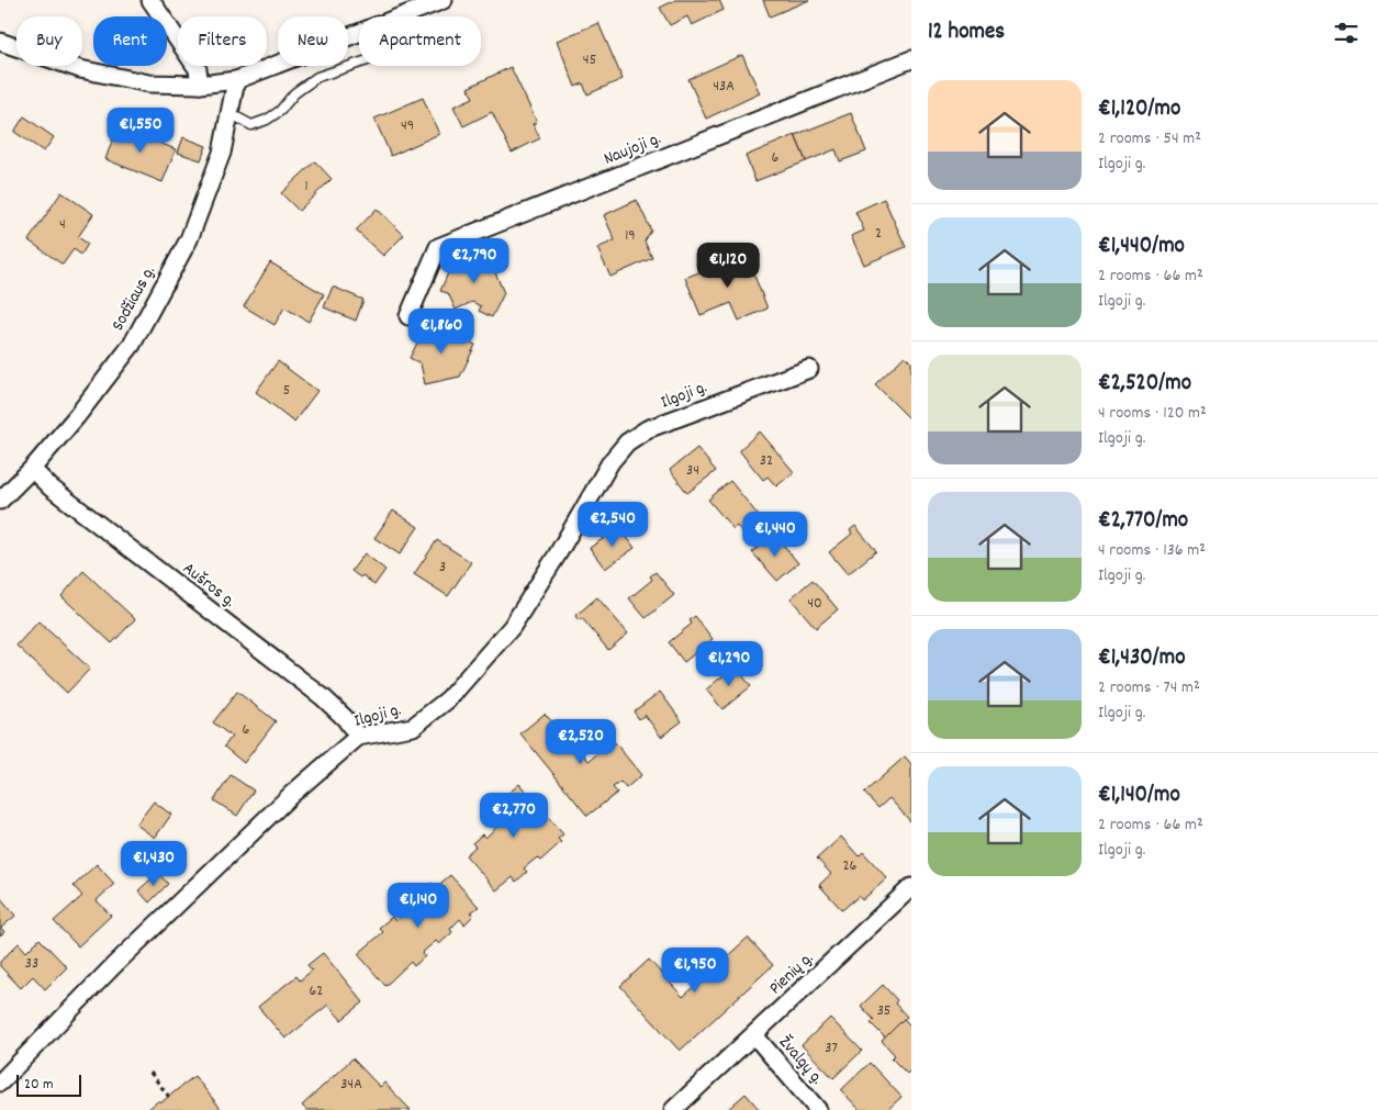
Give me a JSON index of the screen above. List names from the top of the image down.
{
  "streets": {
    "street": [
      "Naujoji g.",
      "Sodžiaus g.",
      "Ilgoji g.",
      "Aušros g.",
      "Pienių g.",
      "Žvalgų g."
    ]
  },
  "crossings": [
    ["Sodžiaus g.", "Aušros g."],
    ["Ilgoji g.", "Aušros g."],
    ["Pienių g.", "Žvalgų g."]
  ],
  "house_numbers": [
    "45",
    "43A",
    "49",
    "6",
    "1",
    "4",
    "2",
    "19",
    "5",
    "32",
    "34",
    "3",
    "40",
    "6",
    "26",
    "33",
    "62",
    "35",
    "37",
    "34A"
  ],
  "scale_bar": "20 m",
  "page": {
    "heading": "12 homes",
    "chip": [
      "Buy",
      "Rent",
      "Filters",
      "New",
      "Apartment"
    ],
    "list": [
      {
        "name": "€1,120/mo",
        "note": "2 rooms · 54 m² · Ilgoji g."
      },
      {
        "name": "€1,440/mo",
        "note": "2 rooms · 66 m² · Ilgoji g."
      },
      {
        "name": "€2,520/mo",
        "note": "4 rooms · 120 m² · Ilgoji g."
      },
      {
        "name": "€2,770/mo",
        "note": "4 rooms · 136 m² · Ilgoji g."
      },
      {
        "name": "€1,430/mo",
        "note": "2 rooms · 74 m² · Ilgoji g."
      },
      {
        "name": "€1,140/mo",
        "note": "2 rooms · 66 m² · Ilgoji g."
      }
    ],
    "price": [
      "€1,550",
      "€2,790",
      "€1,120",
      "€1,860",
      "€2,540",
      "€1,440",
      "€1,290",
      "€2,520",
      "€2,770",
      "€1,430",
      "€1,140",
      "€1,950"
    ],
    "scale": "20 m"
  }
}
